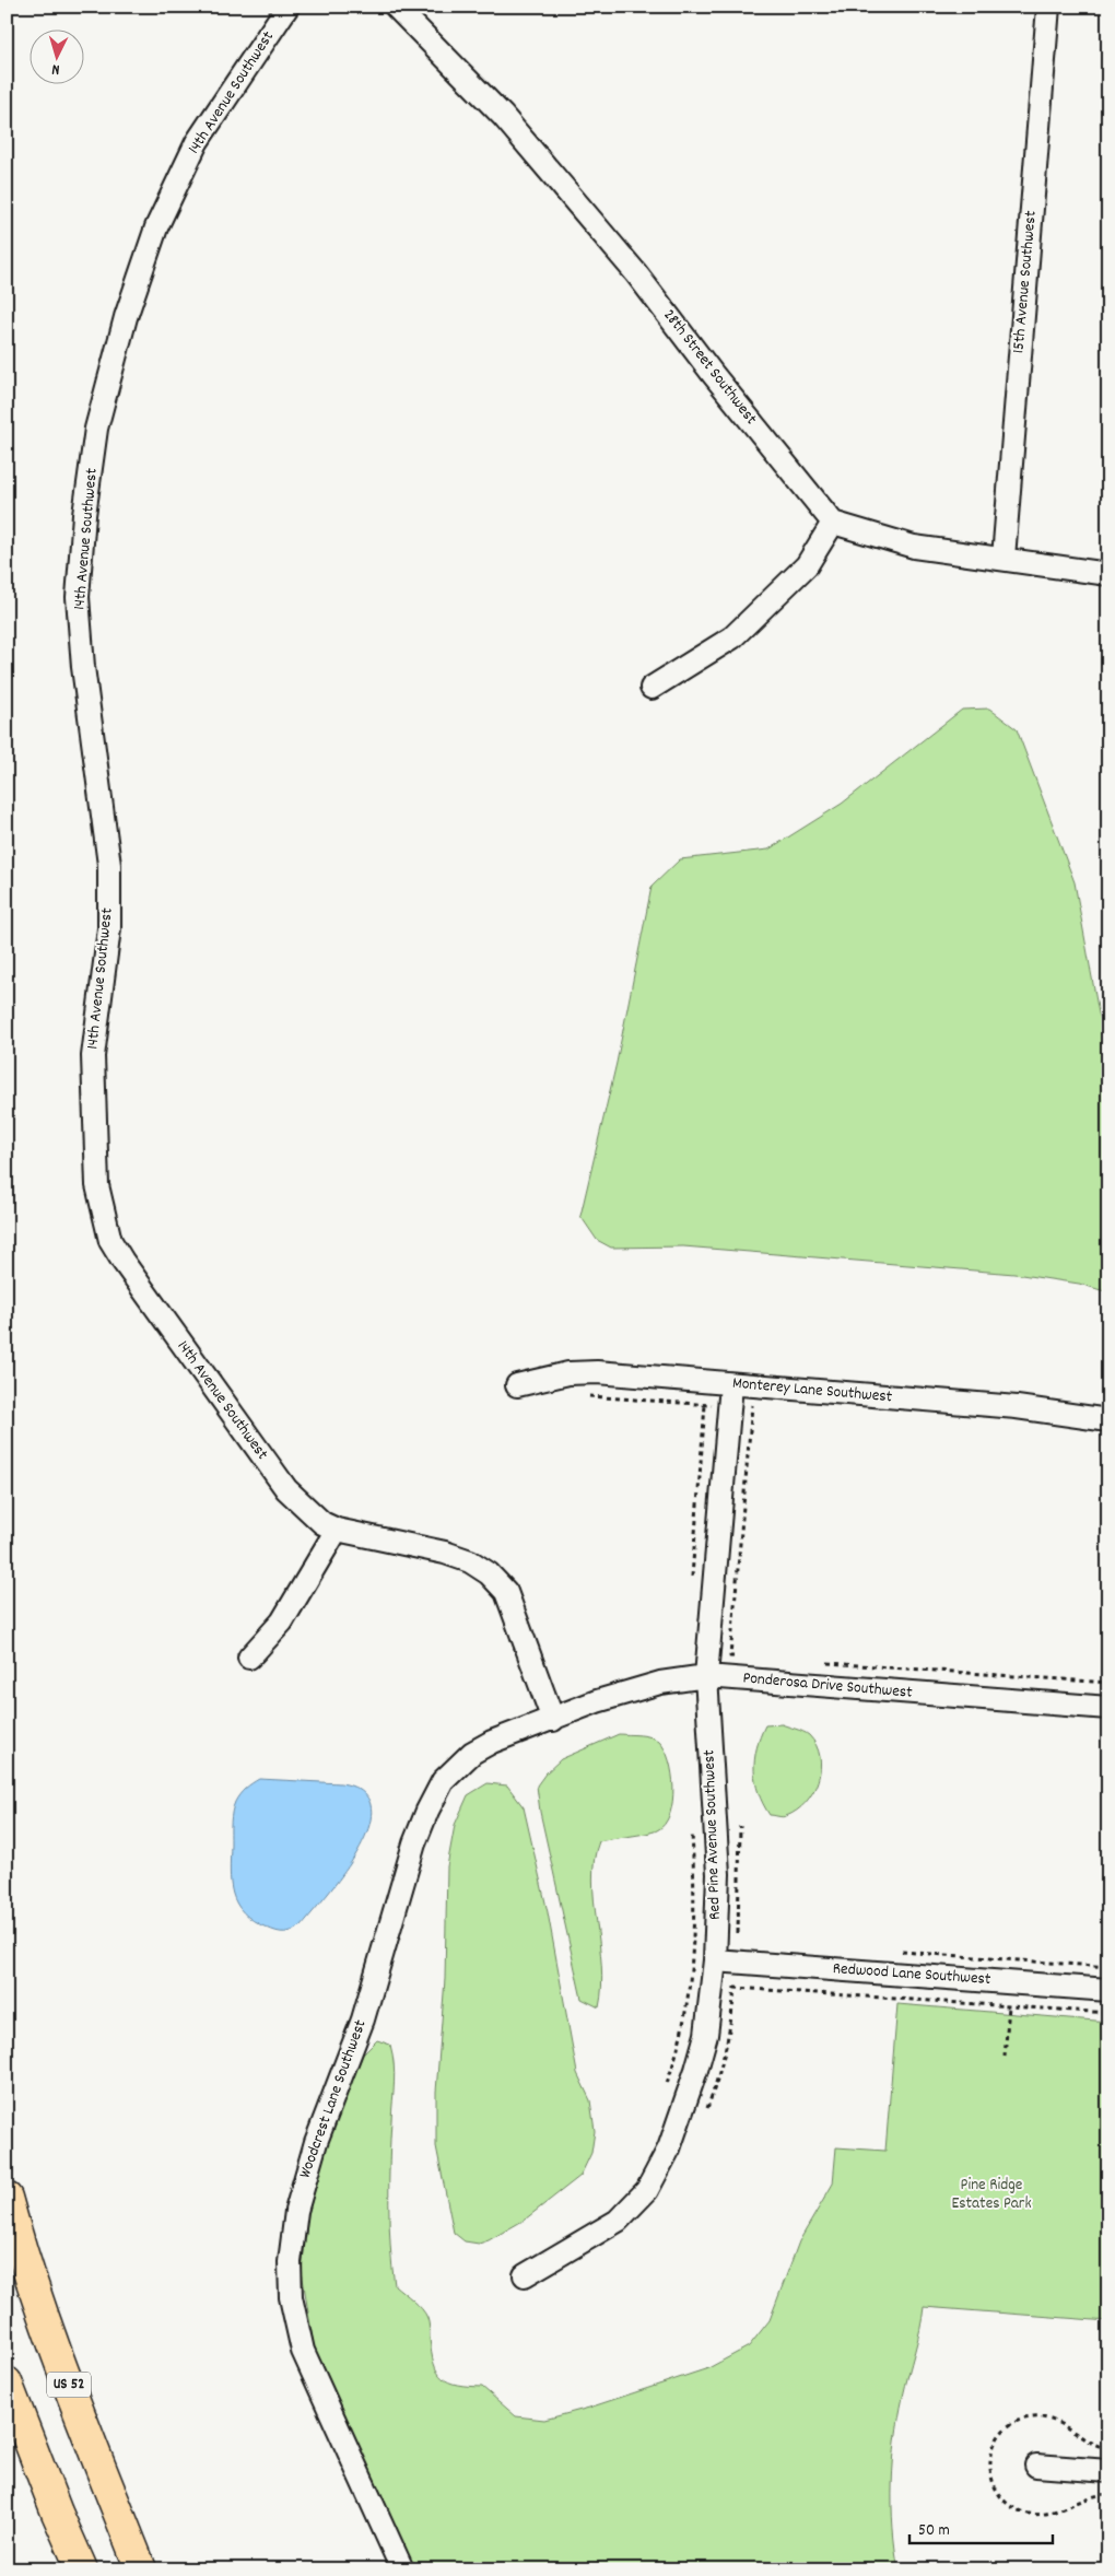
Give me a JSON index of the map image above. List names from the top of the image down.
{
  "streets": {
    "highway": ["US 52"],
    "street": [
      "14th Avenue Southwest",
      "15th Avenue Southwest",
      "28th Street Southwest",
      "Monterey Lane Southwest",
      "Ponderosa Drive Southwest",
      "Red Pine Avenue Southwest",
      "Redwood Lane Southwest",
      "Woodcrest Lane Southwest"
    ]
  },
  "crossings": [
    ["14th Avenue Southwest", "Ponderosa Drive Southwest"],
    ["14th Avenue Southwest", "Woodcrest Lane Southwest"],
    ["Monterey Lane Southwest", "Red Pine Avenue Southwest"],
    ["Ponderosa Drive Southwest", "Red Pine Avenue Southwest"],
    ["Ponderosa Drive Southwest", "Woodcrest Lane Southwest"],
    ["Red Pine Avenue Southwest", "Redwood Lane Southwest"]
  ],
  "parks": ["Pine Ridge Estates Park"],
  "scale_bar": "50 m",
  "north": "bottom"
}
